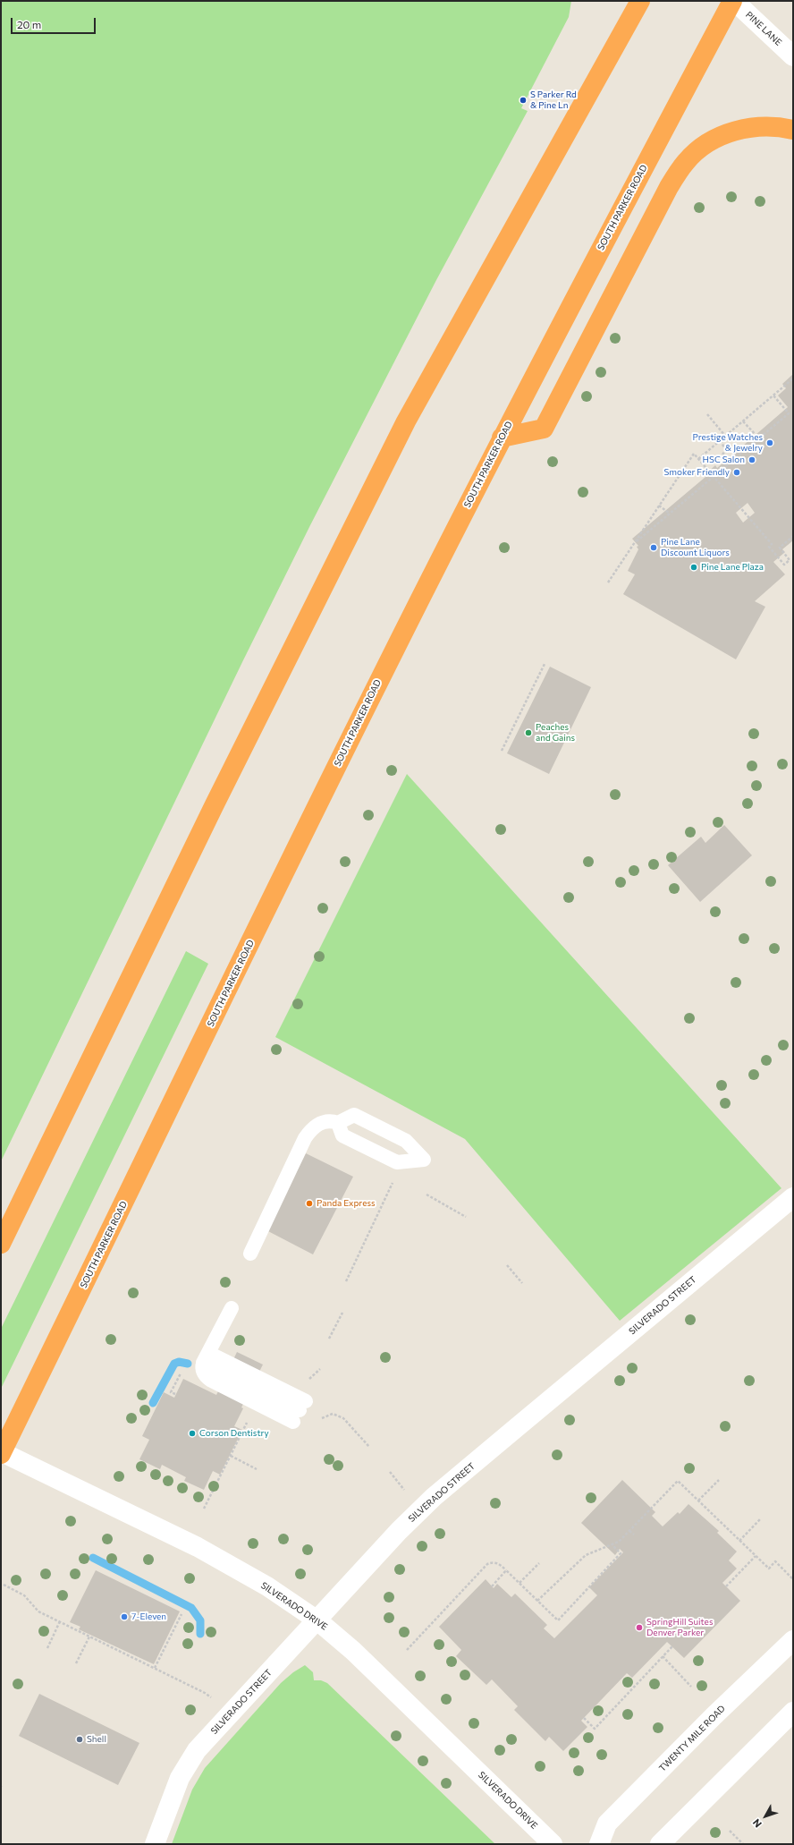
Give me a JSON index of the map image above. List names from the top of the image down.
{
  "streets": {
    "highway": ["SOUTH PARKER ROAD"],
    "street": [
      "PINE LANE",
      "SILVERADO STREET",
      "SILVERADO DRIVE",
      "TWENTY MILE ROAD"
    ]
  },
  "crossings": [
    ["PINE LANE", "SOUTH PARKER ROAD"],
    ["SOUTH PARKER ROAD", "SILVERADO DRIVE"],
    ["SILVERADO STREET", "SILVERADO DRIVE"]
  ],
  "places": [
    "S Parker Rd & Pine Ln",
    "Prestige Watches & Jewelry",
    "HSC Salon",
    "Smoker Friendly",
    "Pine Lane Discount Liquors",
    "Pine Lane Plaza",
    "Peaches and Gains",
    "Panda Express",
    "Corson Dentistry",
    "7-Eleven",
    "SpringHill Suites Denver Parker",
    "Shell"
  ],
  "scale_bar": "20 m",
  "north": "bottom left"
}
